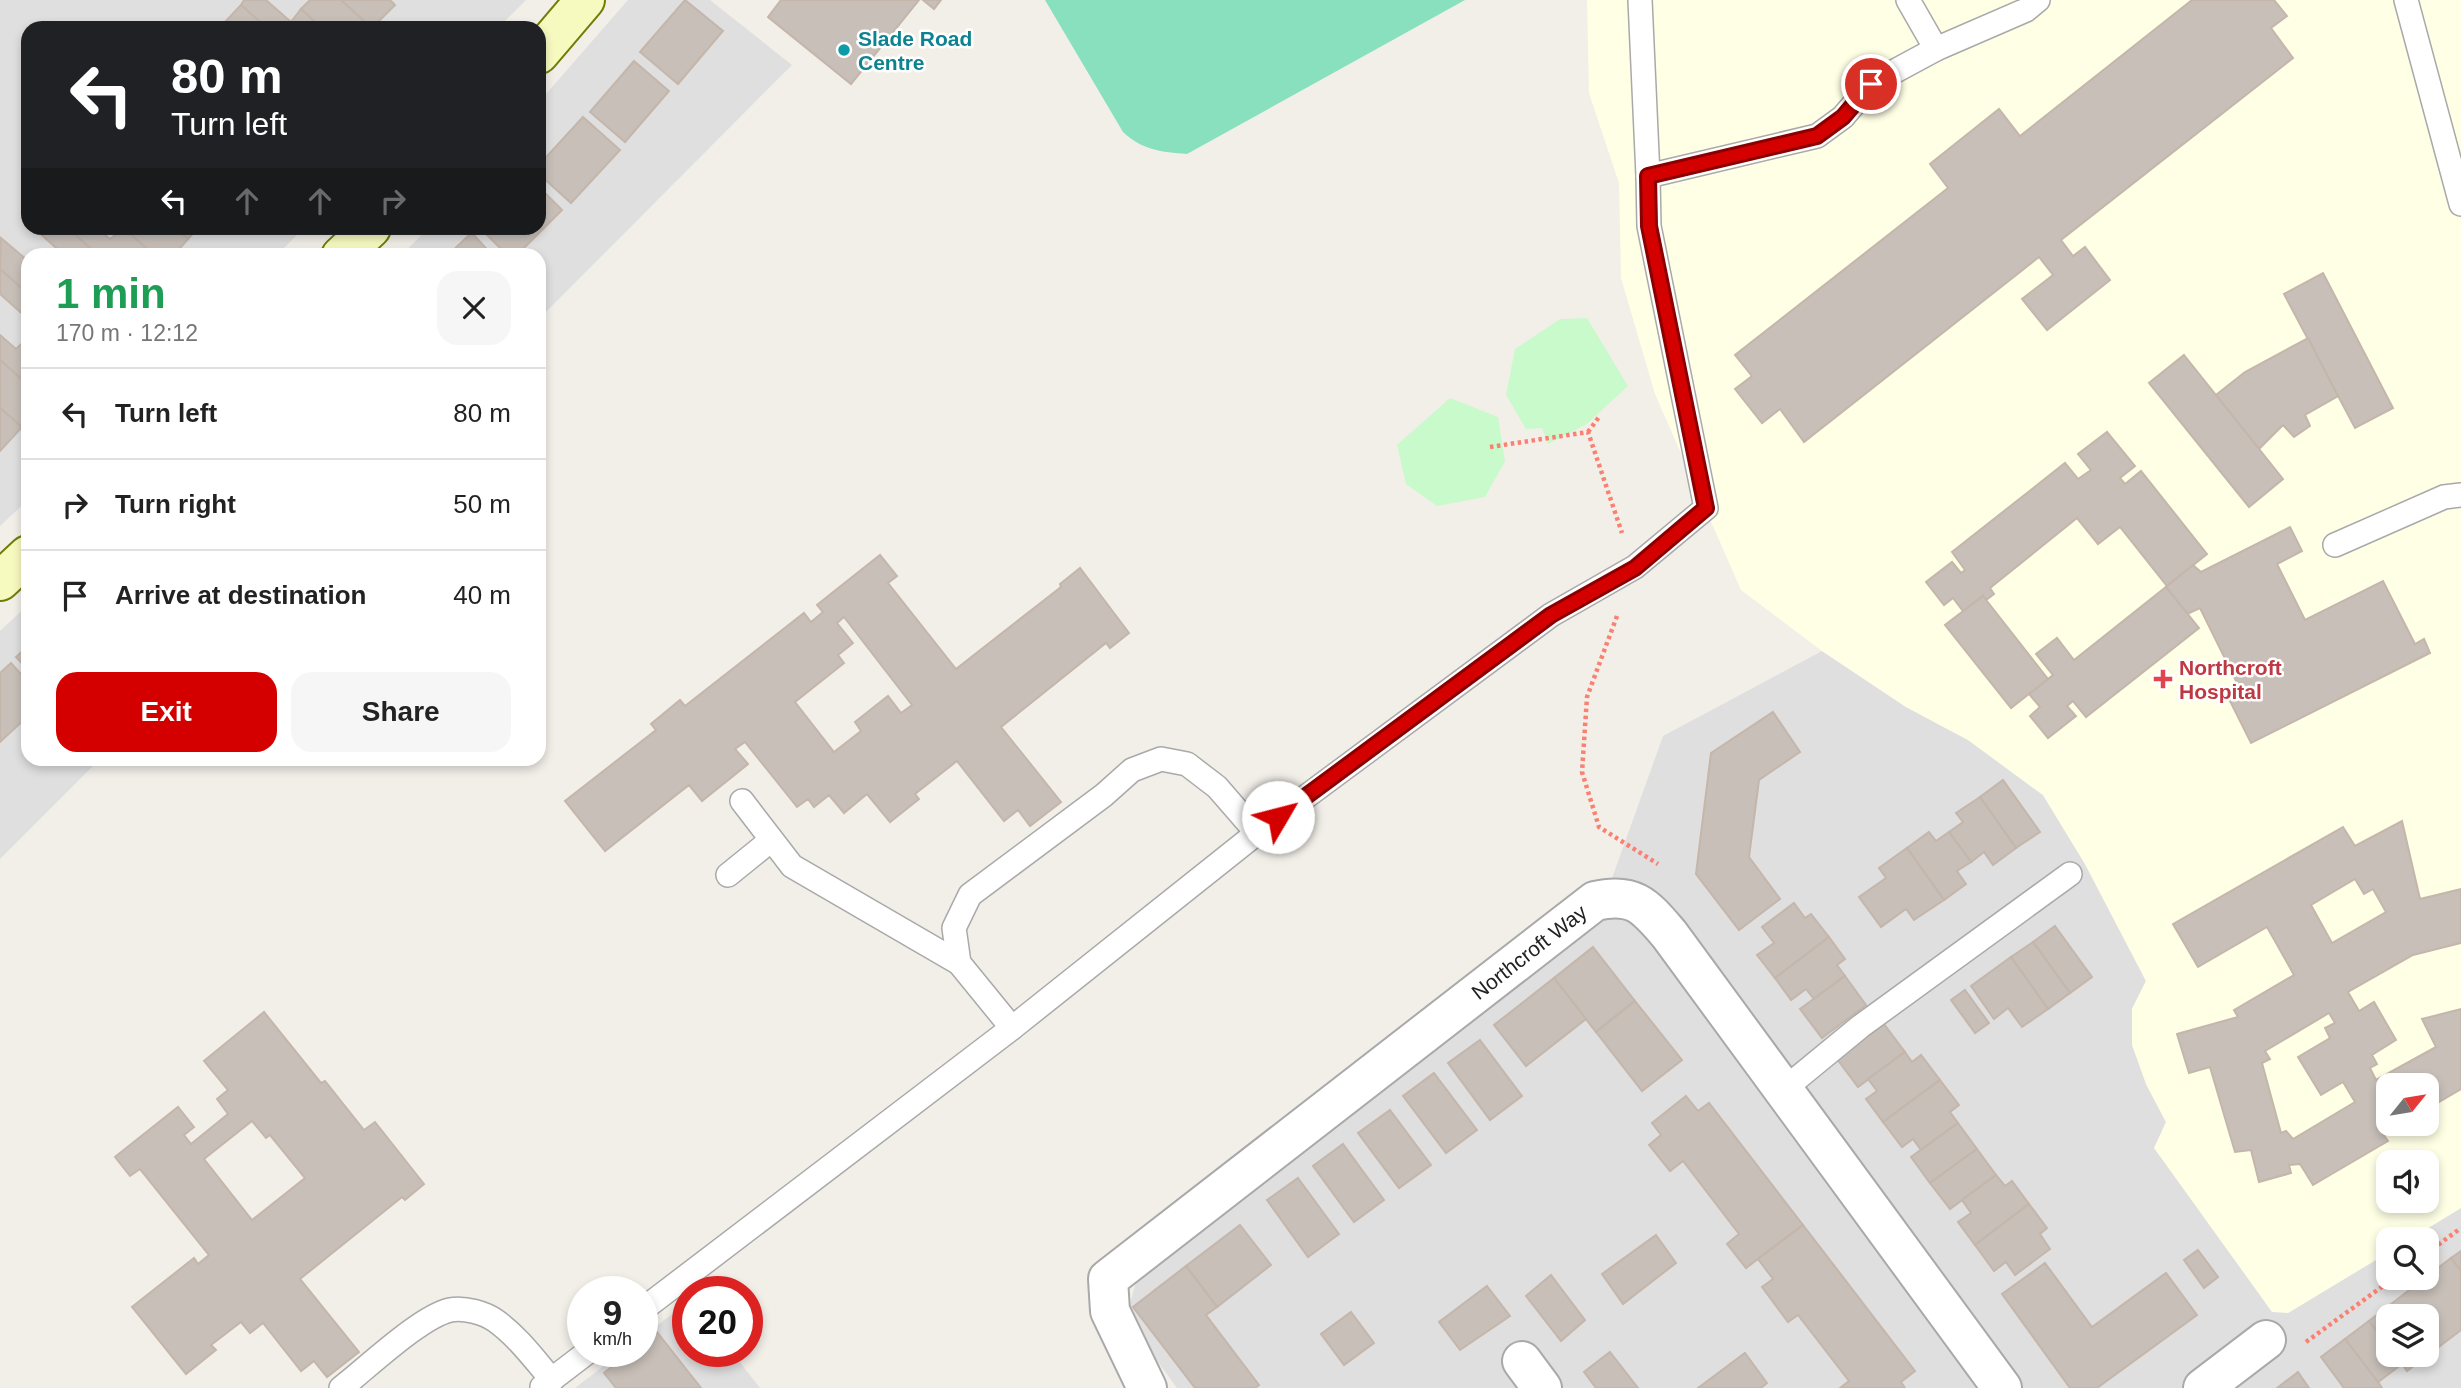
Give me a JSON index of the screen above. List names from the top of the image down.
{
  "streets": {
    "street": ["Northcroft Way"]
  },
  "places": {
    "other": ["Slade Road Centre"],
    "health": ["Northcroft Hospital"]
  },
  "north": "top right",
  "page": {
    "turn": ["80 m", "Turn left"],
    "heading": ["1 min", "170 m · 12:12"],
    "list": [
      {
        "name": "Turn left",
        "value": "80 m"
      },
      {
        "name": "Turn right",
        "value": "50 m"
      },
      {
        "name": "Arrive at destination",
        "value": "40 m"
      }
    ],
    "buttons": ["Exit", "Share"],
    "speed": "9 km/h",
    "limit": "20"
  }
}
